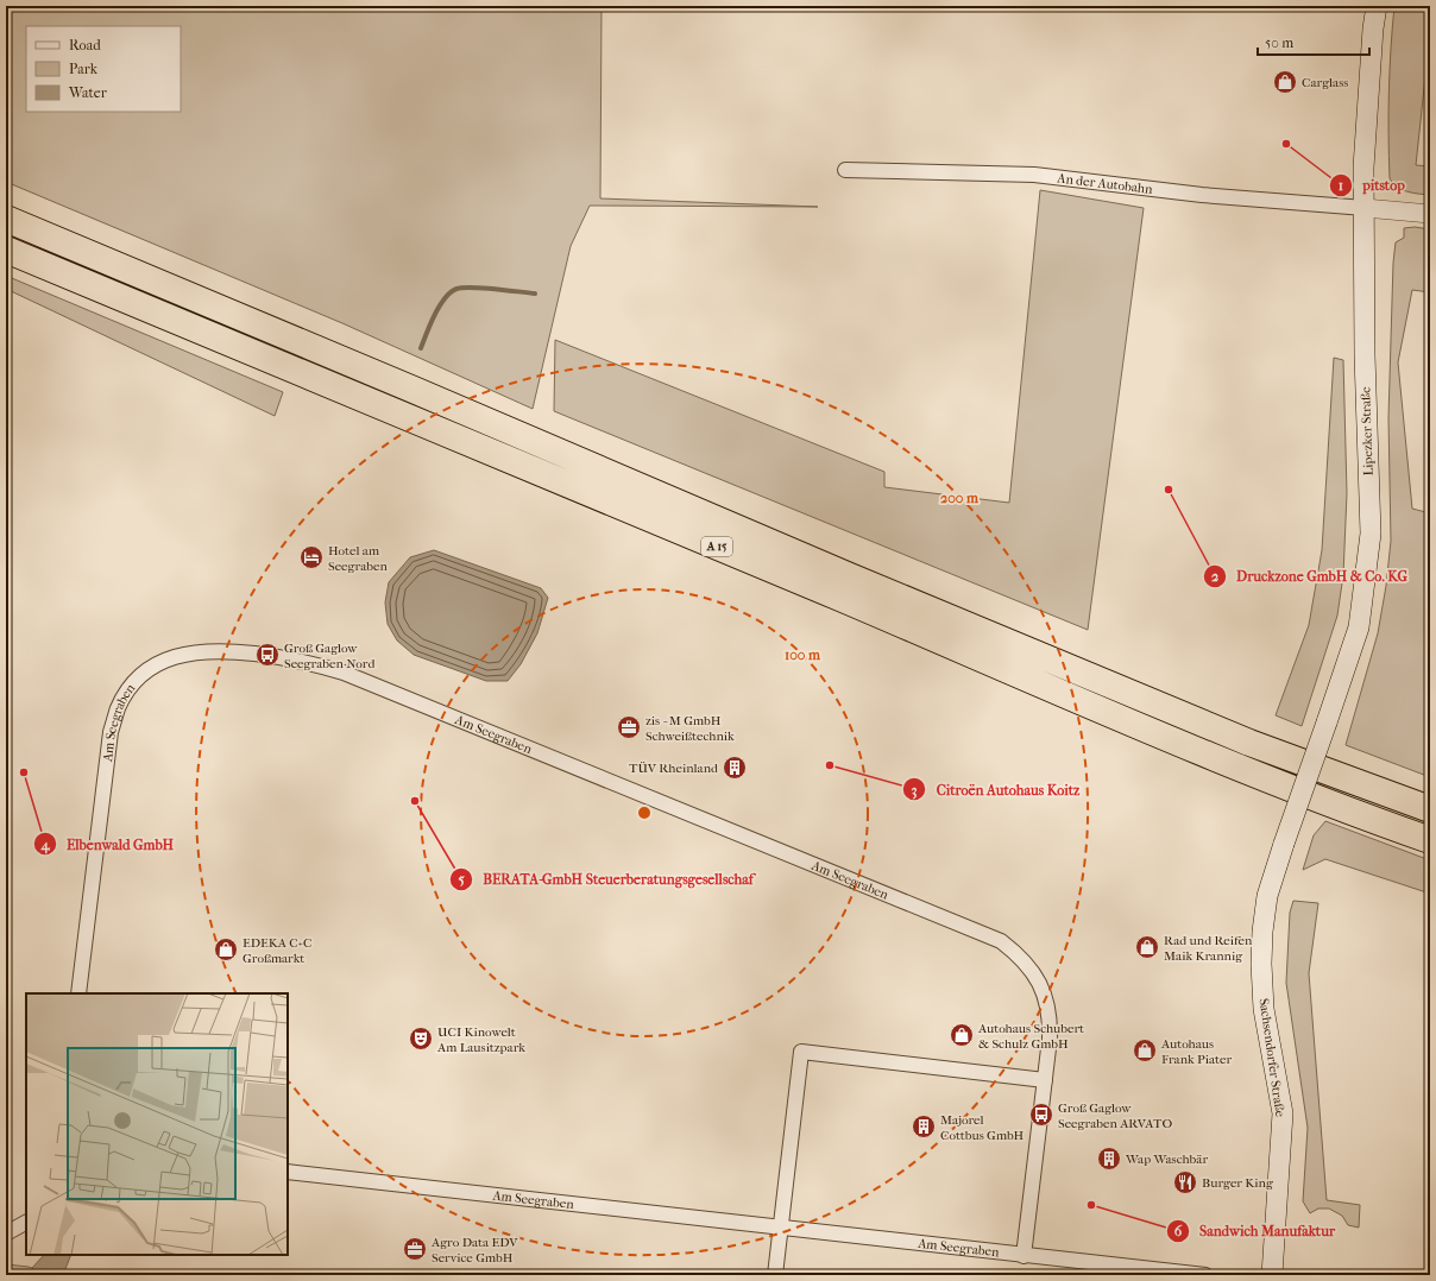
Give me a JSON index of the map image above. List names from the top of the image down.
{
  "streets": {
    "highway": ["A 15"],
    "main road": ["Lipezker Straße", "Sachsendorfer Straße"],
    "street": ["An der Autobahn", "Am Seegraben"]
  },
  "crossings": [
    ["An der Autobahn", "Lipezker Straße"],
    ["Lipezker Straße", "Sachsendorfer Straße"]
  ],
  "places": {
    "shop": [
      "Carglass",
      "Rad und Reifen Maik Krannig",
      "EDEKA C+C Großmarkt",
      "Autohaus Schubert & Schulz GmbH",
      "Autohaus Frank Piater"
    ],
    "other": [
      "pitstop",
      "Druckzone GmbH & Co. KG",
      "Citroën Autohaus Koitz",
      "Elbenwald GmbH",
      "BERATA-GmbH Steuerberatungsgesellschaf",
      "Sandwich Manufaktur"
    ],
    "hotel": ["Hotel am Seegraben"],
    "bus stop": ["Groß Gaglow Seegraben Nord", "Groß Gaglow Seegraben ARVATO"],
    "office": ["zis - M GmbH Schweißtechnik", "Agro Data EDV Service GmbH"],
    "building": ["TÜV Rheinland", "Majorel Cottbus GmbH", "Wap Waschbär"],
    "theatre": ["UCI Kinowelt Am Lausitzpark"],
    "restaurant": ["Burger King"]
  },
  "legend": ["Road", "Park", "Water"],
  "scale_bar": "50 m",
  "rings": ["200 m", "100 m"]
}
